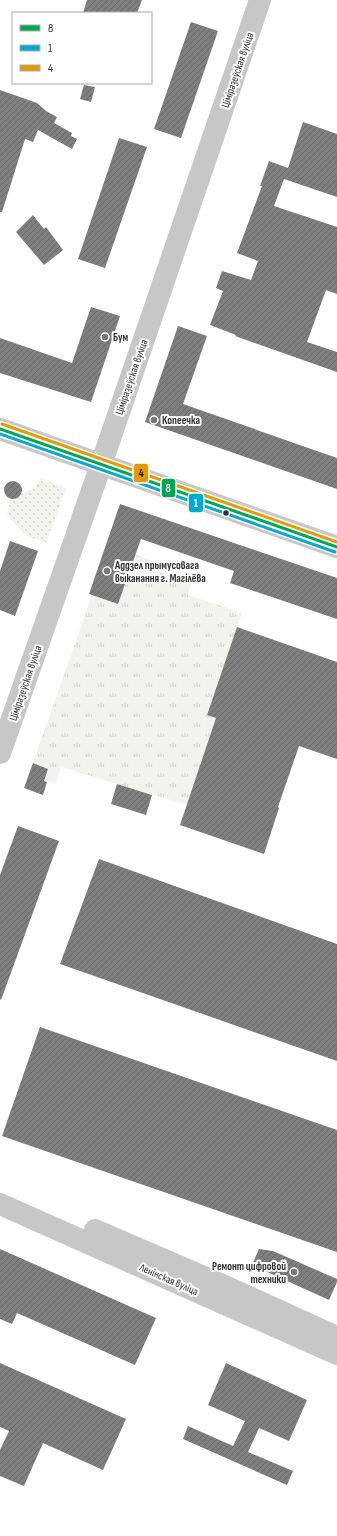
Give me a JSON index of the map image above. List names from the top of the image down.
{
  "streets": {
    "main road": ["Ціміразеўская вуліца", "Ленінская вуліца"]
  },
  "places": [
    "Бум",
    "Копеечка",
    "Аддзел прымусовага выканання г. Магілёва",
    "Ремонт цифровой техники"
  ],
  "lines": ["transit line 4", "transit line 8", "transit line 1"],
  "legend": ["8", "1", "4"]
}
